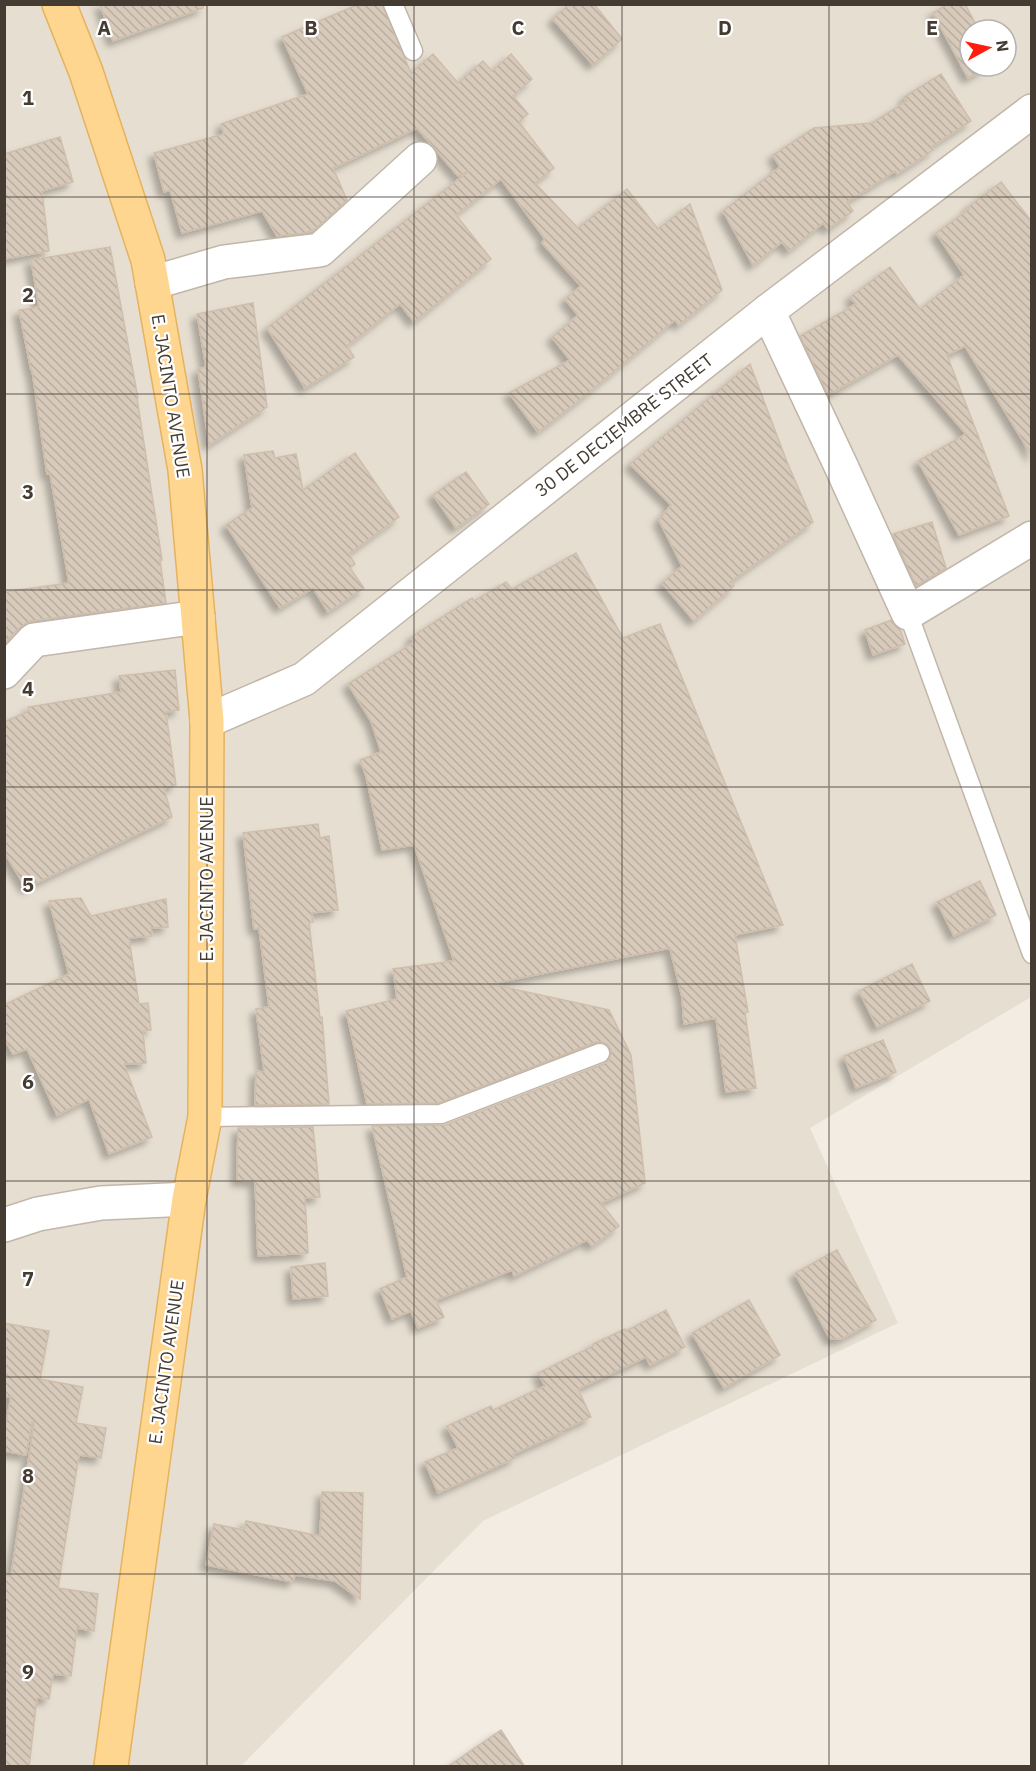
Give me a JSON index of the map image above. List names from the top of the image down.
{
  "streets": {
    "main road": ["E. JACINTO AVENUE"],
    "street": ["30 DE DECIEMBRE STREET"]
  },
  "crossings": [
    ["E. JACINTO AVENUE", "30 DE DECIEMBRE STREET"]
  ],
  "north": "right",
  "grid": {
    "columns": [
      "A",
      "B",
      "C",
      "D",
      "E"
    ],
    "rows": [
      "1",
      "2",
      "3",
      "4",
      "5",
      "6",
      "7",
      "8",
      "9"
    ]
  }
}
